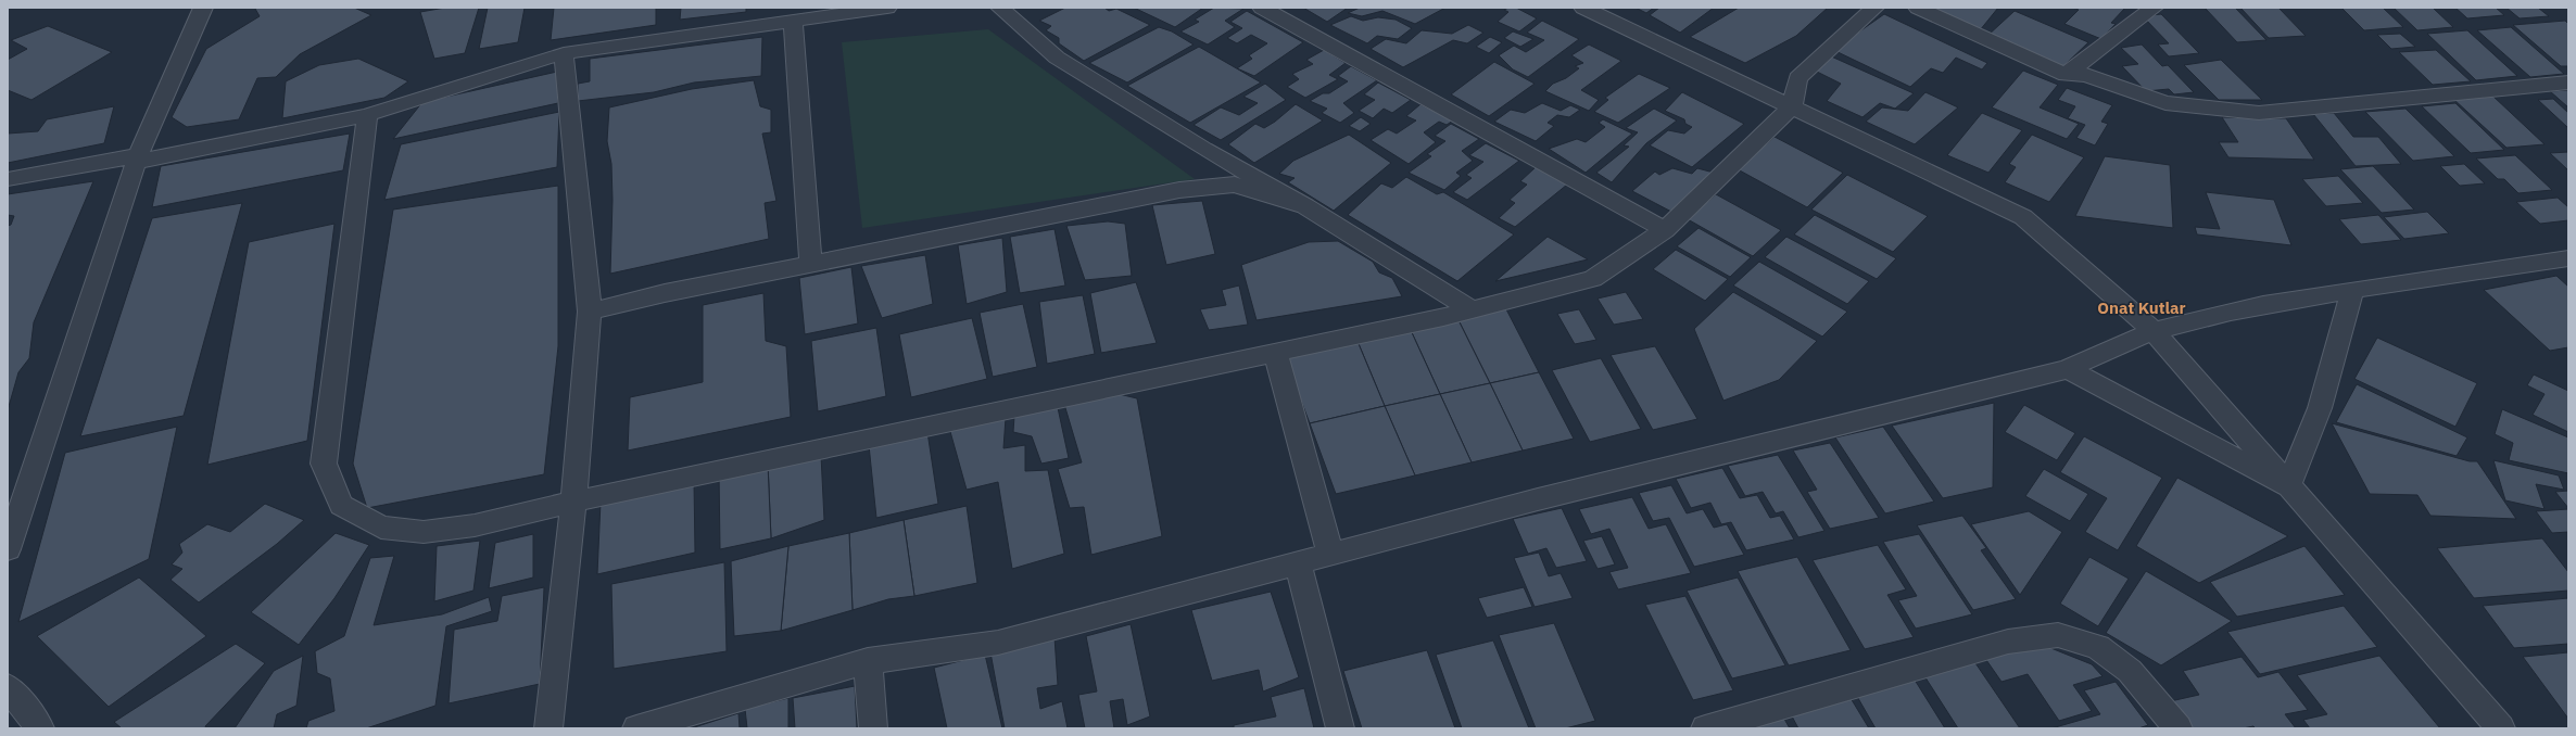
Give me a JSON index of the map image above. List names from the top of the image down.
{
  "districts": ["Onat Kutlar"]
}
